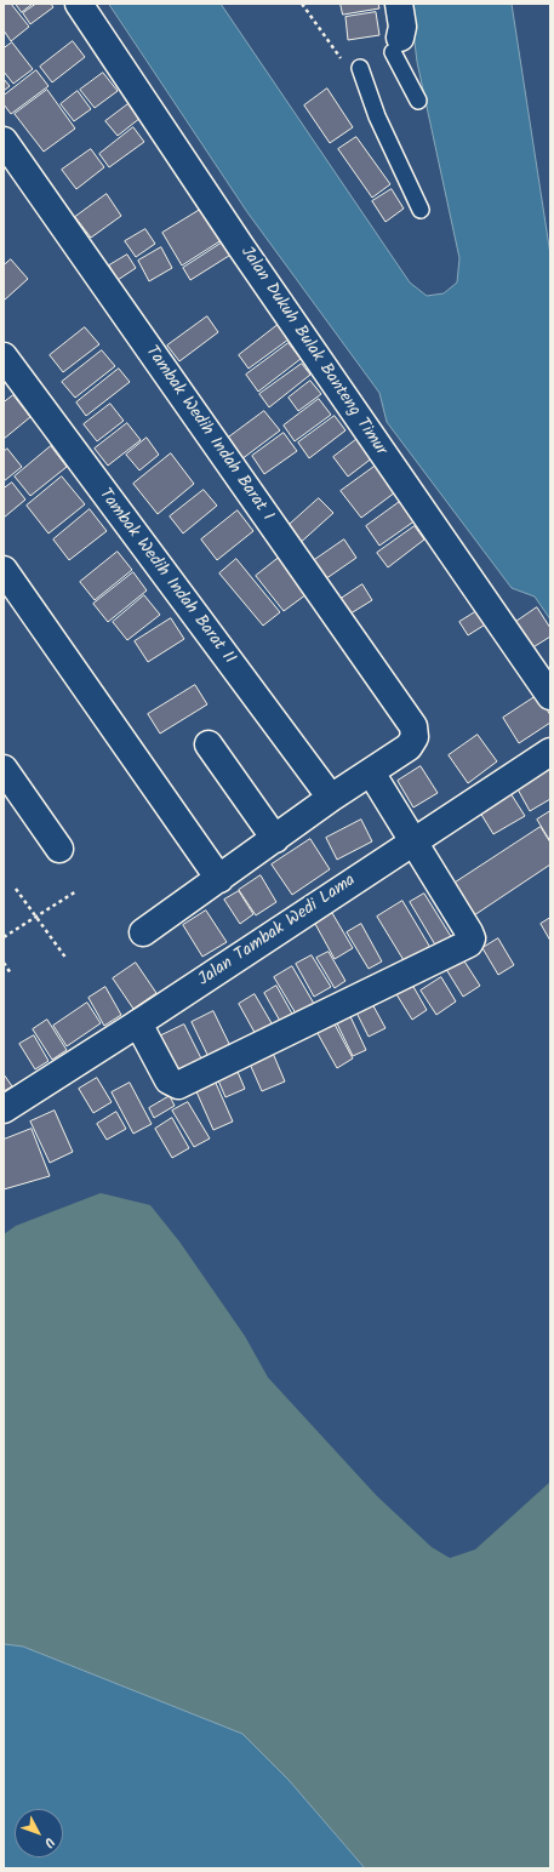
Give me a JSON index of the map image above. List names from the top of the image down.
{
  "streets": {
    "street": [
      "Jalan Dukuh Bulak Banteng Timur",
      "Tambak Wedih Indah Barat I",
      "Tambak Wedih Indah Barat II",
      "Jalan Tambak Wedi Lama"
    ]
  },
  "north": "bottom right"
}
